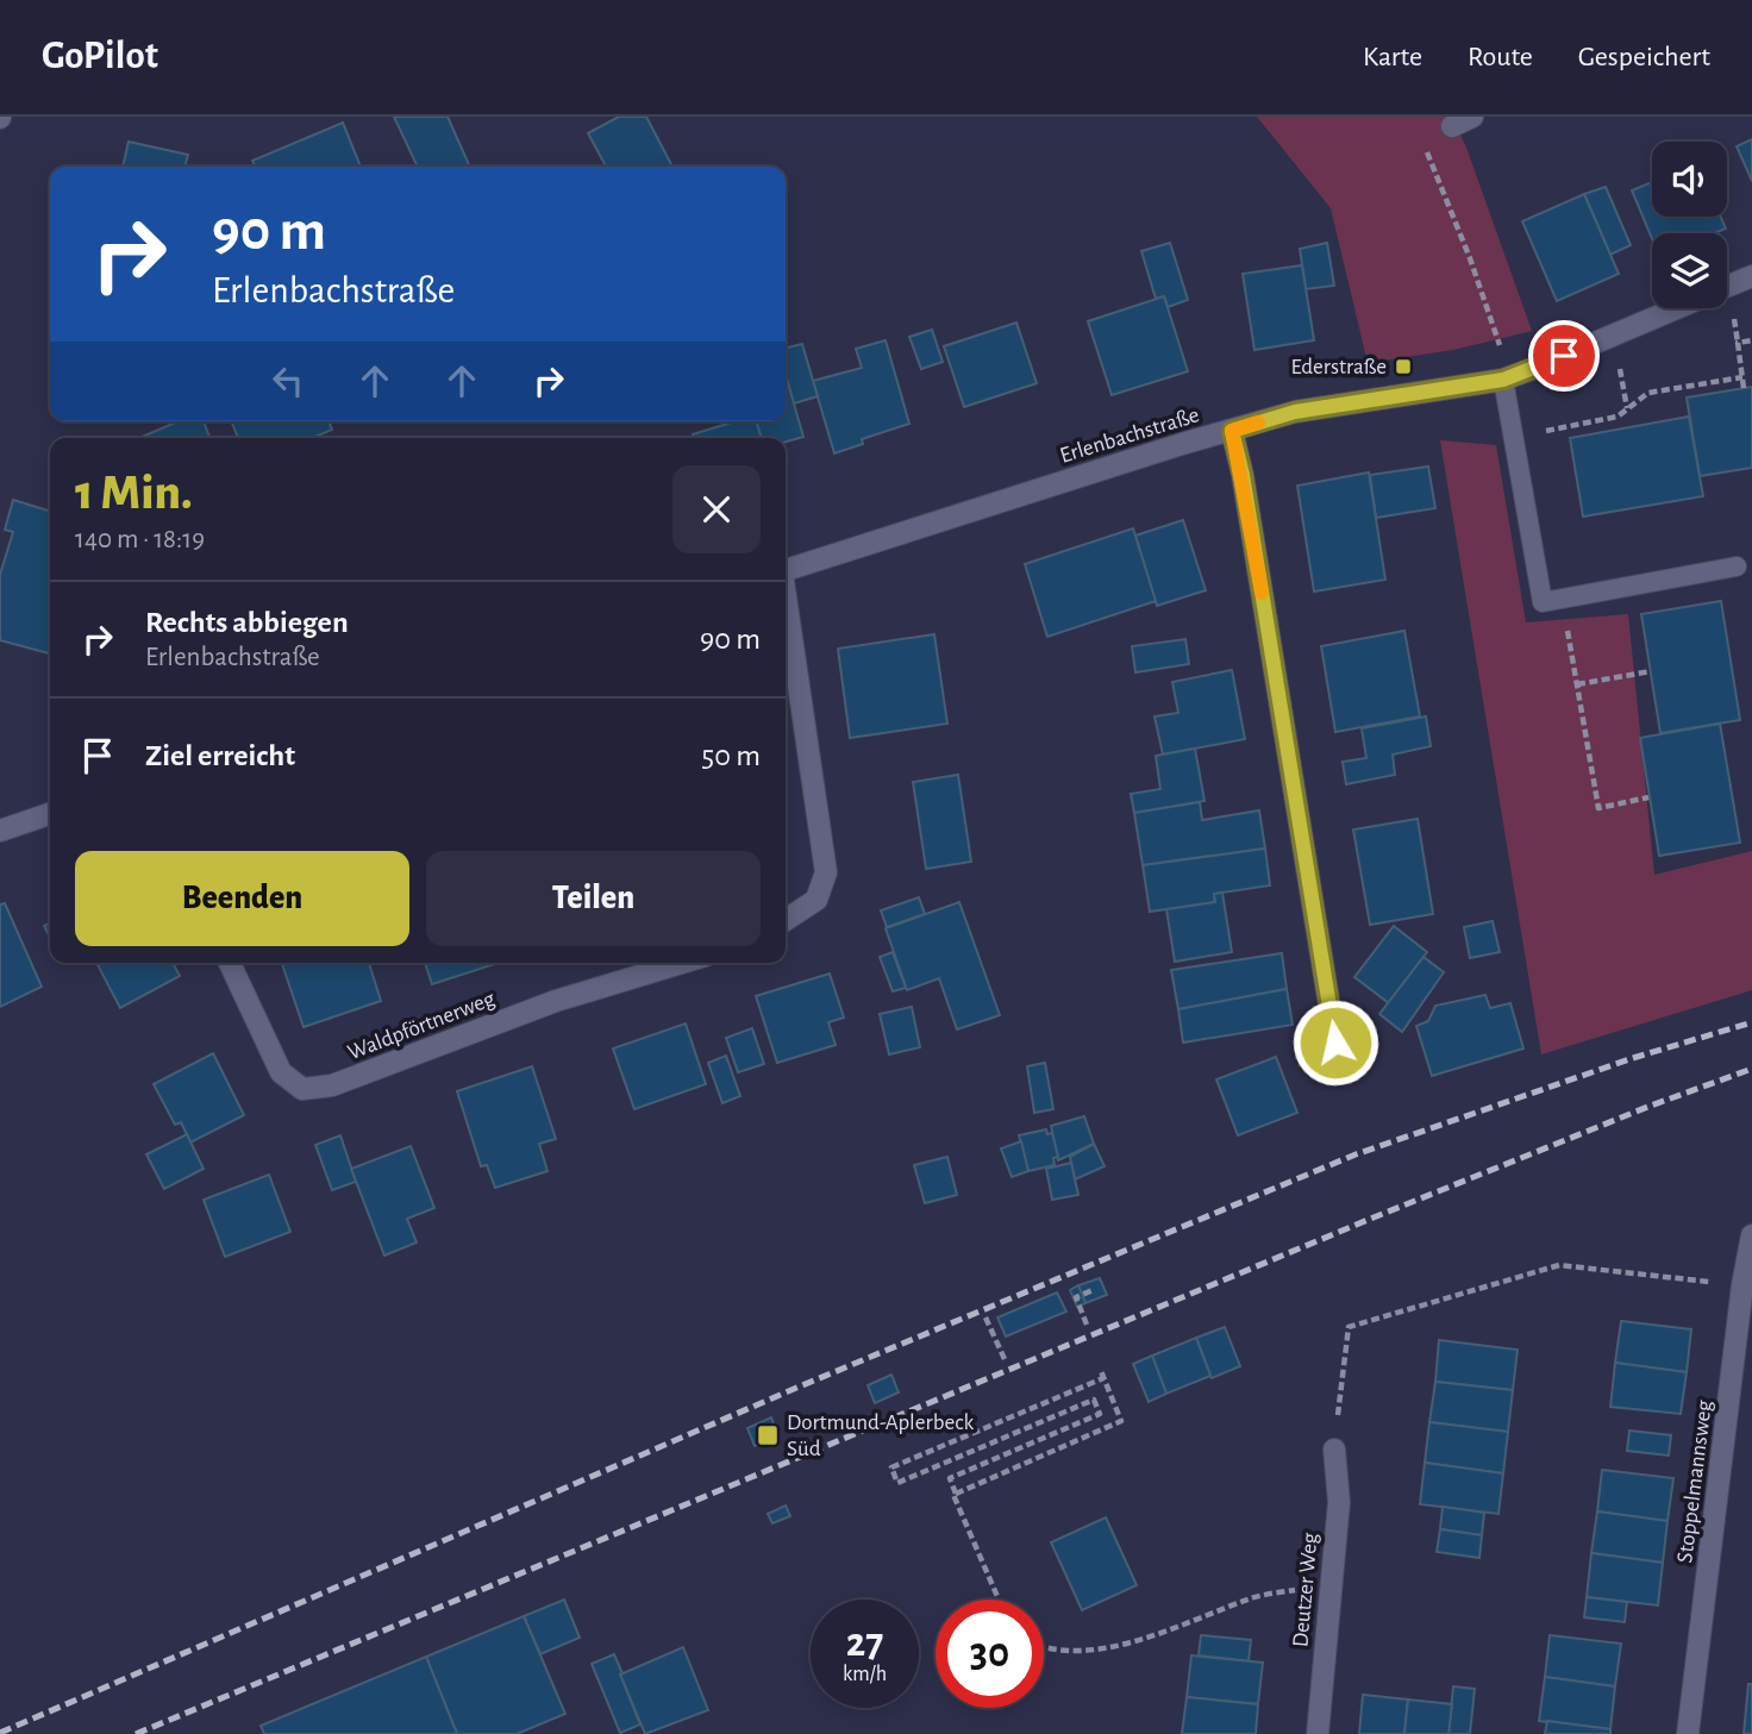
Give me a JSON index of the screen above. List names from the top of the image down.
{
  "streets": {
    "street": [
      "Erlenbachstraße",
      "Waldpförtnerweg",
      "Stoppelmannsweg",
      "Deutzer Weg"
    ]
  },
  "places": {
    "transit": ["Ederstraße", "Dortmund-Aplerbeck Süd"]
  },
  "page": {
    "header": "GoPilot",
    "nav": ["Karte", "Route", "Gespeichert"],
    "turn": ["90 m", "Erlenbachstraße"],
    "heading": ["1 Min.", "140 m · 18:19"],
    "list": [
      {
        "name": "Rechts abbiegen",
        "note": "Erlenbachstraße",
        "value": "90 m"
      },
      {
        "name": "Ziel erreicht",
        "value": "50 m"
      }
    ],
    "buttons": ["Beenden", "Teilen"],
    "speed": "27 km/h",
    "limit": "30"
  }
}
